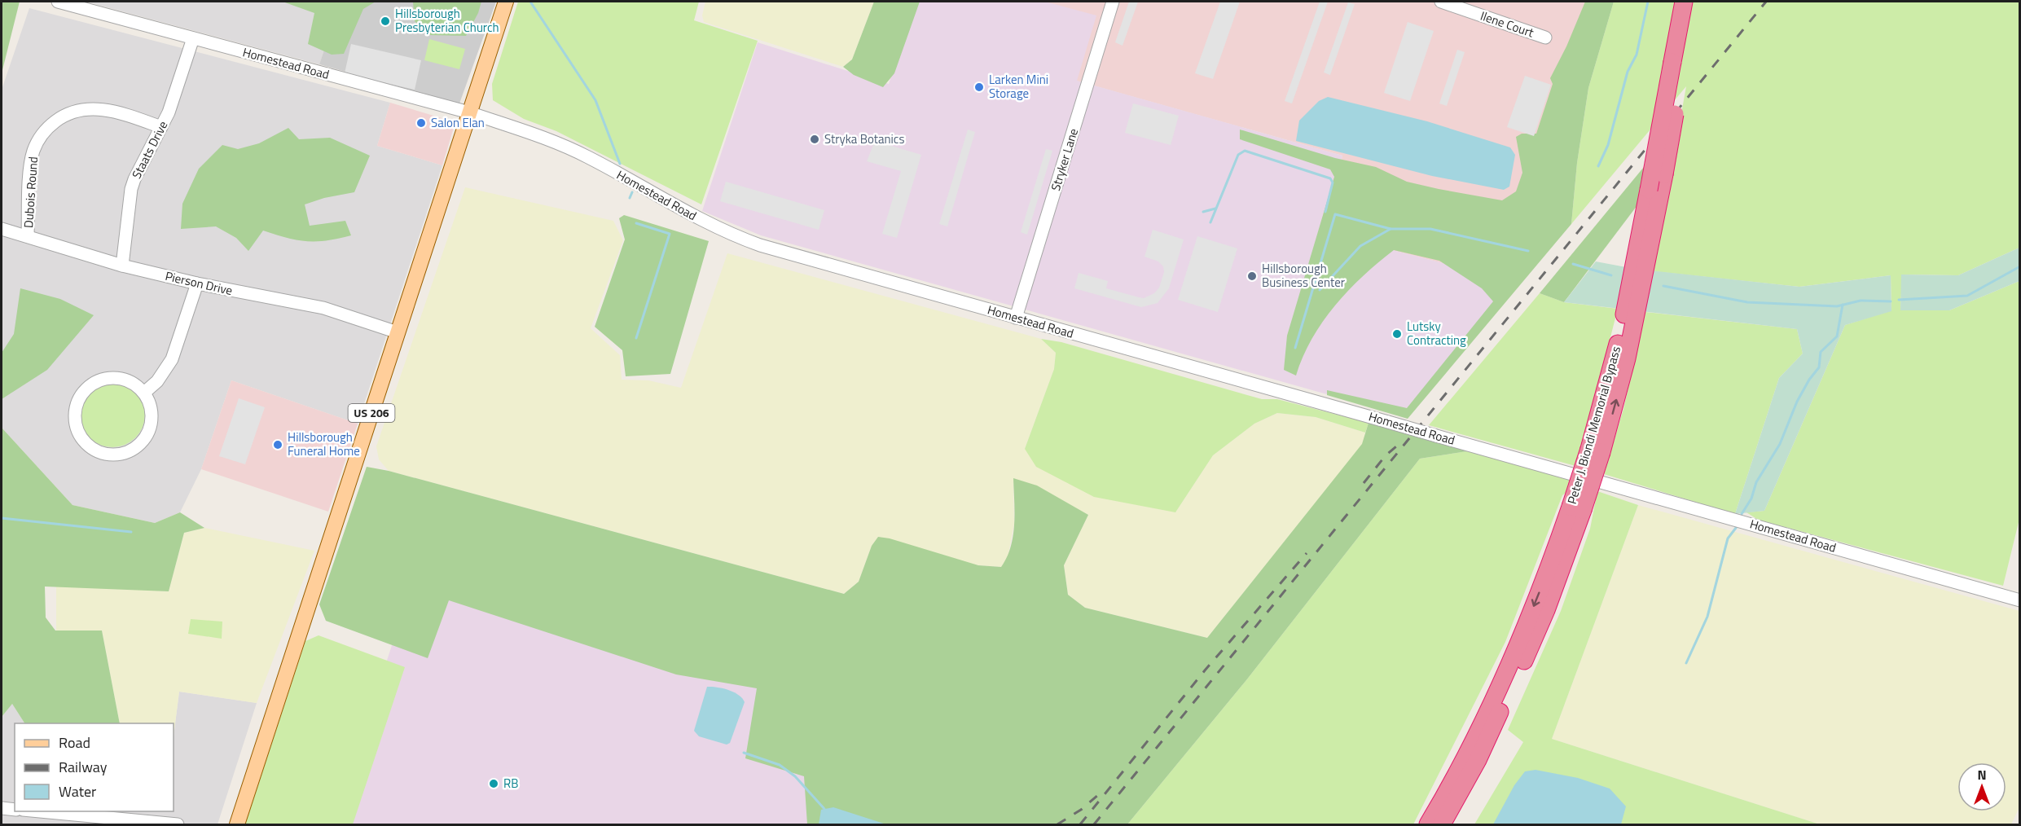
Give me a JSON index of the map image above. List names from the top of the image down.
{
  "streets": {
    "highway": ["Peter J. Biondi Memorial Bypass"],
    "main road": ["US 206"],
    "street": [
      "Ilene Court",
      "Homestead Road",
      "Staats Drive",
      "Stryker Lane",
      "Dubois Round",
      "Pierson Drive"
    ]
  },
  "crossings": [
    ["Homestead Road", "Staats Drive"],
    ["Homestead Road", "Stryker Lane"],
    ["Homestead Road", "US 206"],
    ["Staats Drive", "Dubois Round"],
    ["Staats Drive", "Pierson Drive"],
    ["Dubois Round", "Pierson Drive"],
    ["Pierson Drive", "US 206"]
  ],
  "places": [
    "Hillsborough Presbyterian Church",
    "Larken Mini Storage",
    "Salon Elan",
    "Stryka Botanics",
    "Hillsborough Business Center",
    "Lutsky Contracting",
    "Hillsborough Funeral Home",
    "RB"
  ],
  "legend": ["Road", "Railway", "Water"],
  "north": "top"
}
